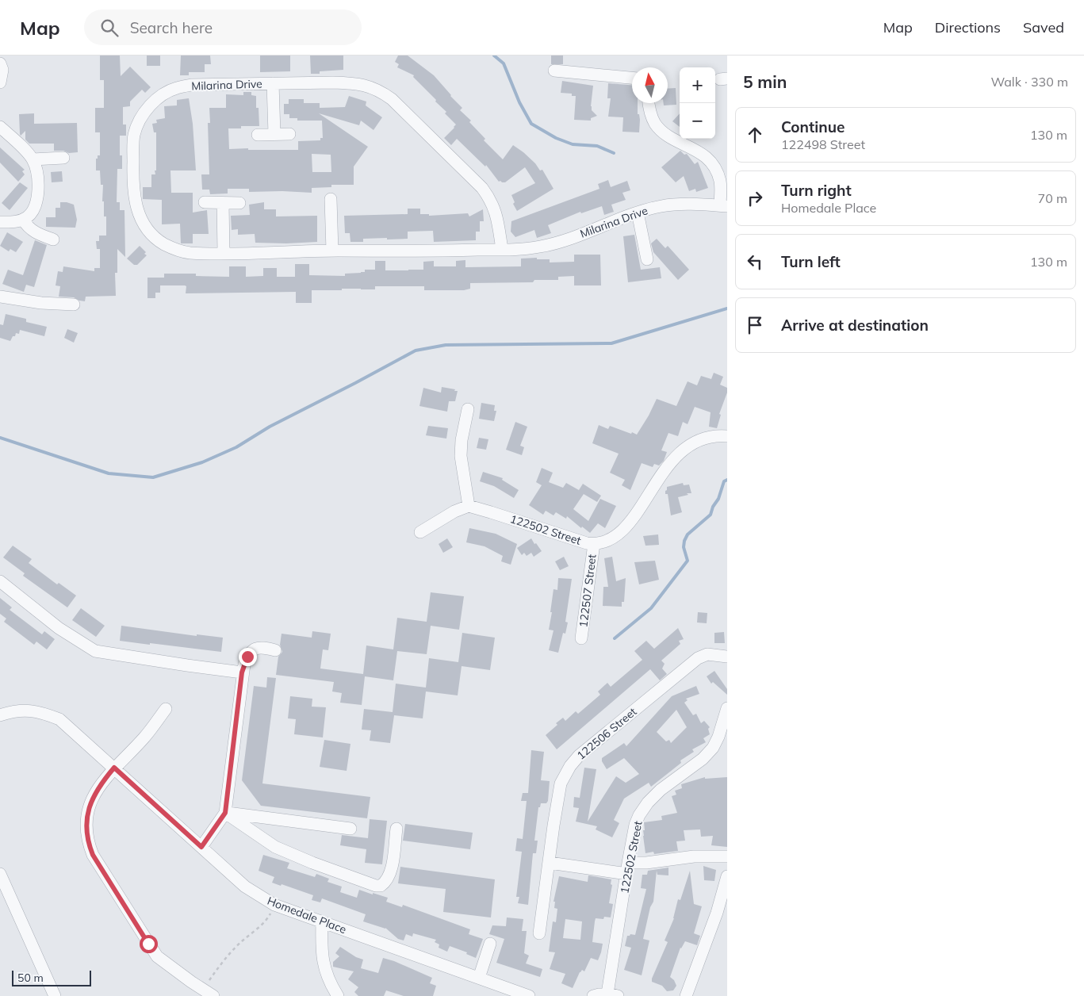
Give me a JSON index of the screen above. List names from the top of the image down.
{
  "streets": {
    "street": [
      "Milarina Drive",
      "122502 Street",
      "122507 Street",
      "122506 Street",
      "Homedale Place"
    ]
  },
  "crossings": [
    ["122502 Street", "122507 Street"]
  ],
  "scale_bar": "50 m",
  "north": "top",
  "page": {
    "header": "Map",
    "search": "Search here",
    "nav": ["Map", "Directions", "Saved"],
    "heading": ["5 min", "Walk · 330 m"],
    "map_buttons": ["+", "−"],
    "list": [
      ["Continue", "122498 Street", "130 m"],
      ["Turn right", "Homedale Place", "70 m"],
      ["Turn left", "130 m"],
      "Arrive at destination"
    ],
    "scale": "50 m"
  }
}
